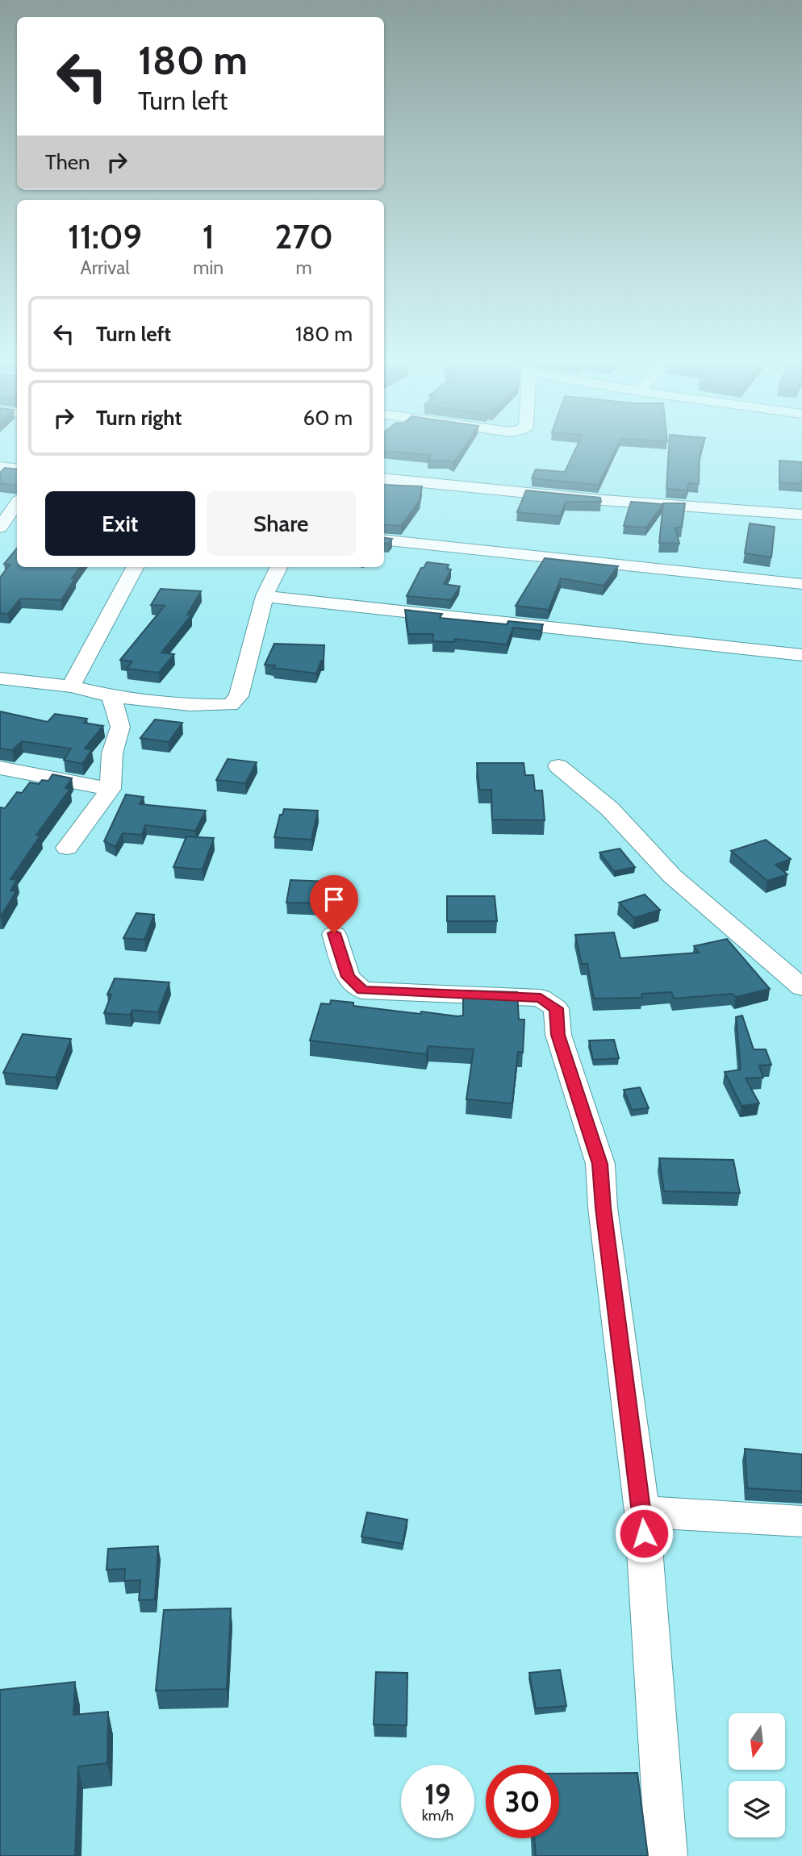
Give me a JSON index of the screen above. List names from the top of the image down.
{
  "north": "bottom",
  "page": {
    "turn": ["180 m", "Turn left"],
    "then": "Then",
    "eta": [
      "11:09",
      "Arrival",
      "1",
      "min",
      "270",
      "m"
    ],
    "list": [
      {
        "name": "Turn left",
        "value": "180 m"
      },
      {
        "name": "Turn right",
        "value": "60 m"
      }
    ],
    "buttons": ["Exit", "Share"],
    "speed": "19 km/h",
    "limit": "30"
  }
}
